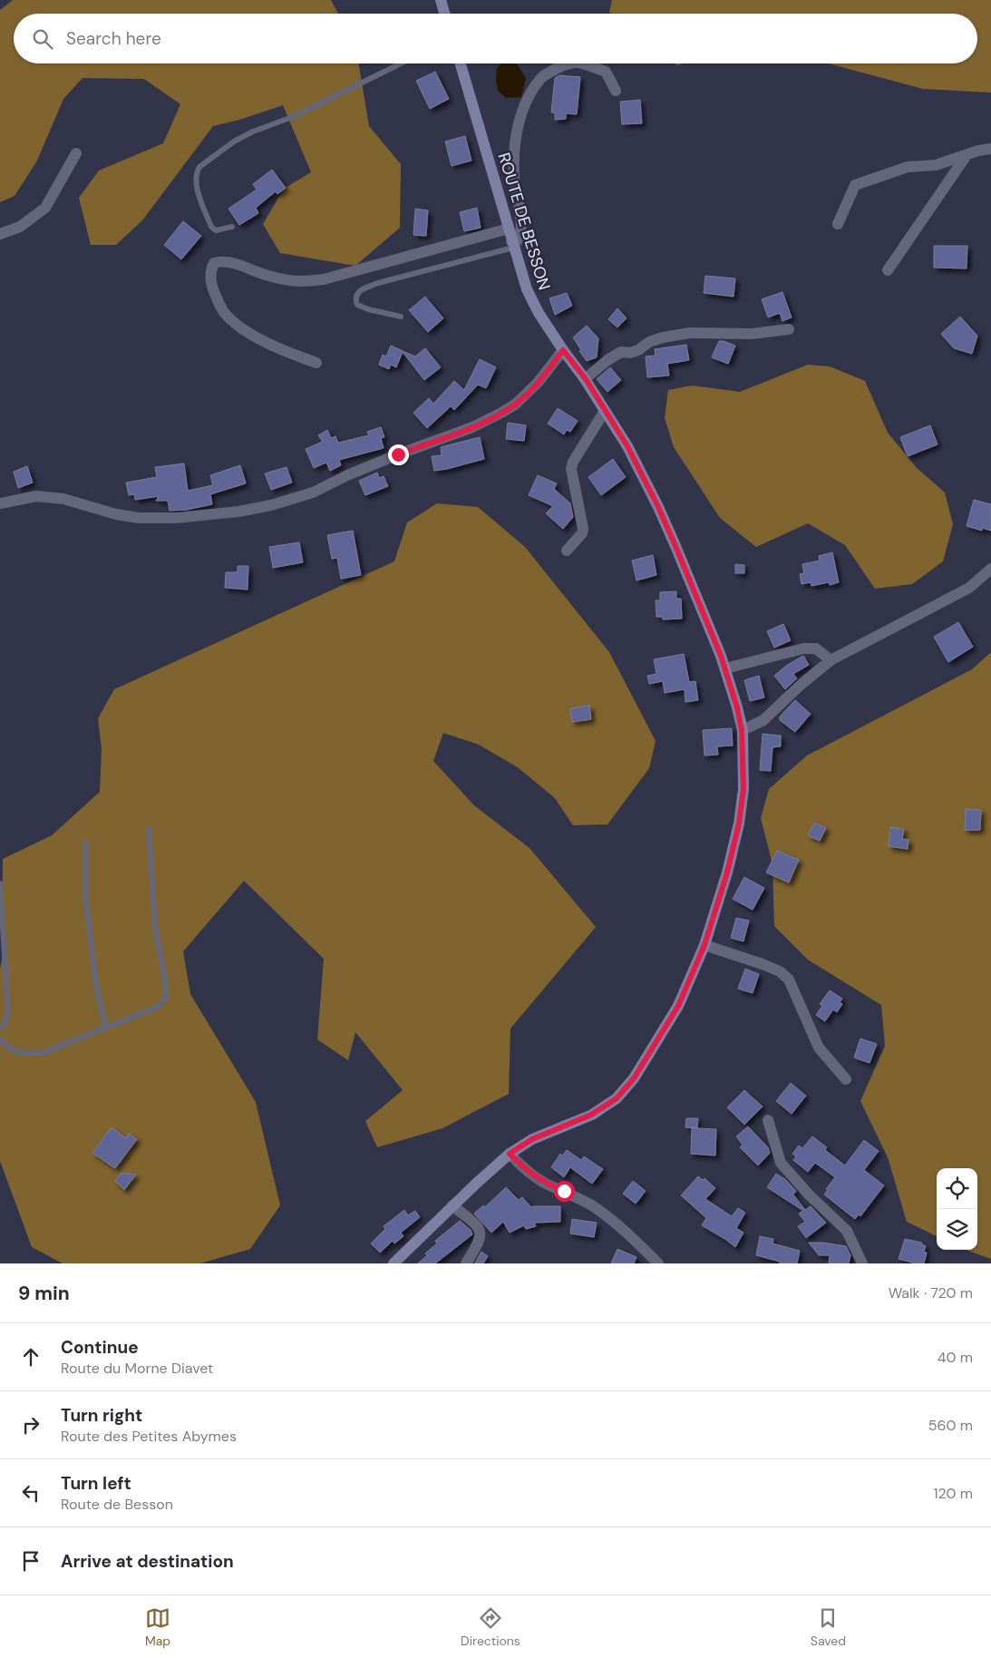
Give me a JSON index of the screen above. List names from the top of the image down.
{
  "streets": {
    "main road": ["ROUTE DE BESSON"]
  },
  "page": {
    "search": "Search here",
    "heading": ["9 min", "Walk · 720 m"],
    "list": [
      ["Continue", "Route du Morne Diavet", "40 m"],
      ["Turn right", "Route des Petites Abymes", "560 m"],
      ["Turn left", "Route de Besson", "120 m"],
      "Arrive at destination"
    ],
    "nav": ["Map", "Directions", "Saved"]
  }
}
